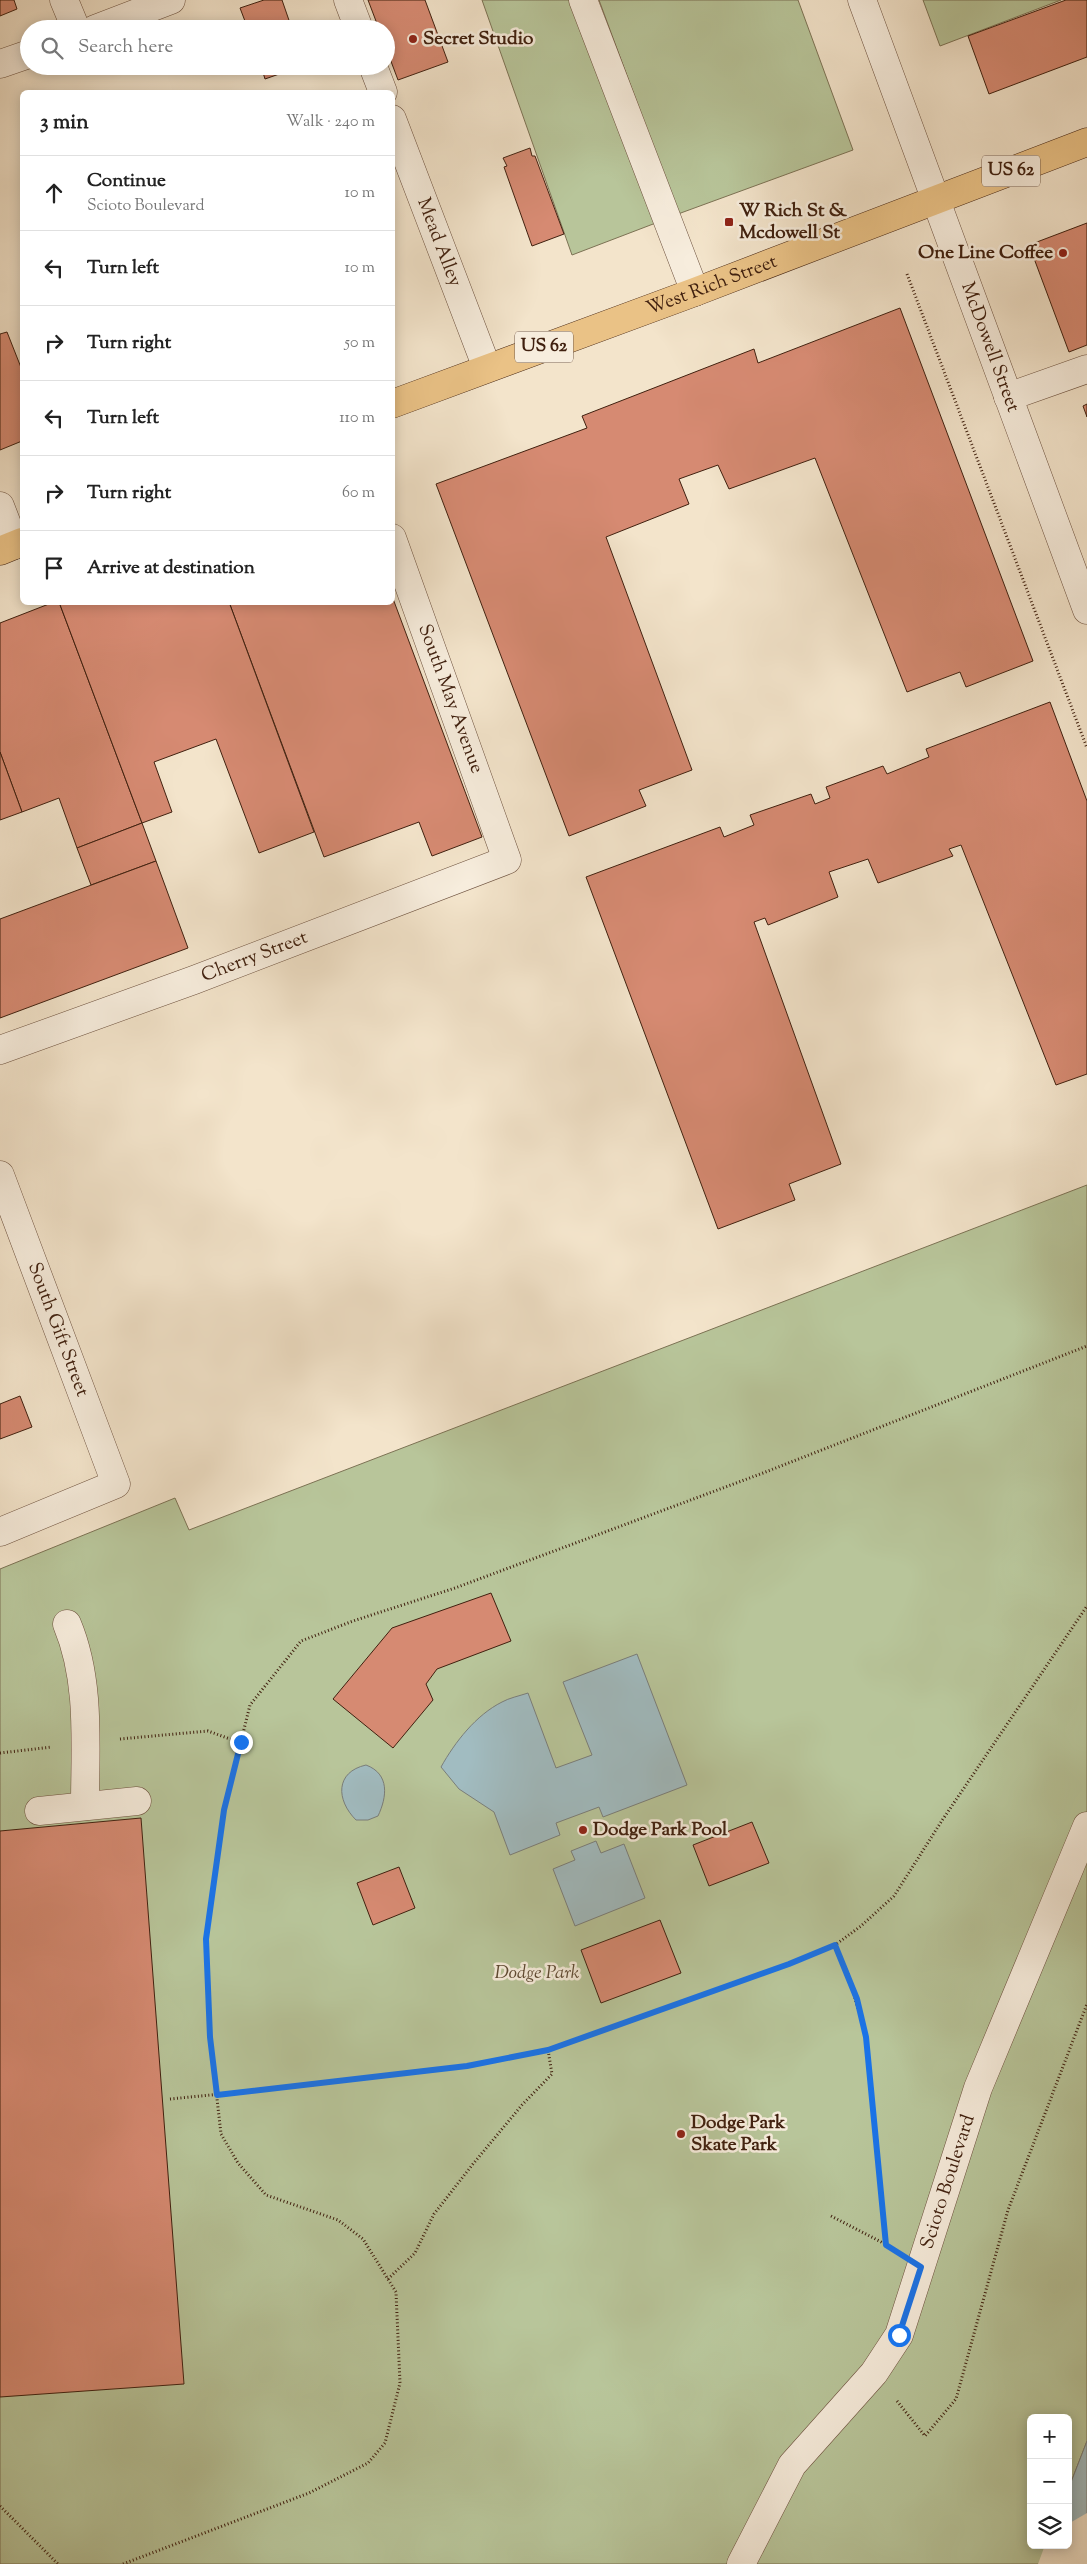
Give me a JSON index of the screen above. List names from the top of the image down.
{
  "streets": {
    "main road": ["US 62", "West Rich Street"],
    "street": [
      "Mead Alley",
      "McDowell Street",
      "South May Avenue",
      "Cherry Street",
      "South Gift Street",
      "Scioto Boulevard"
    ]
  },
  "crossings": [
    ["Mead Alley", "West Rich Street"],
    ["West Rich Street", "McDowell Street"],
    ["South May Avenue", "Cherry Street"]
  ],
  "parks": ["Dodge Park"],
  "places": {
    "other": [
      "Secret Studio",
      "One Line Coffee",
      "Dodge Park Pool",
      "Dodge Park Skate Park"
    ],
    "transit": ["W Rich St & Mcdowell St"]
  },
  "page": {
    "search": "Search here",
    "heading": ["3 min", "Walk · 240 m"],
    "list": [
      ["Continue", "Scioto Boulevard", "10 m"],
      ["Turn left", "10 m"],
      ["Turn right", "50 m"],
      ["Turn left", "110 m"],
      ["Turn right", "60 m"],
      "Arrive at destination"
    ],
    "map_buttons": ["+", "−"]
  }
}
